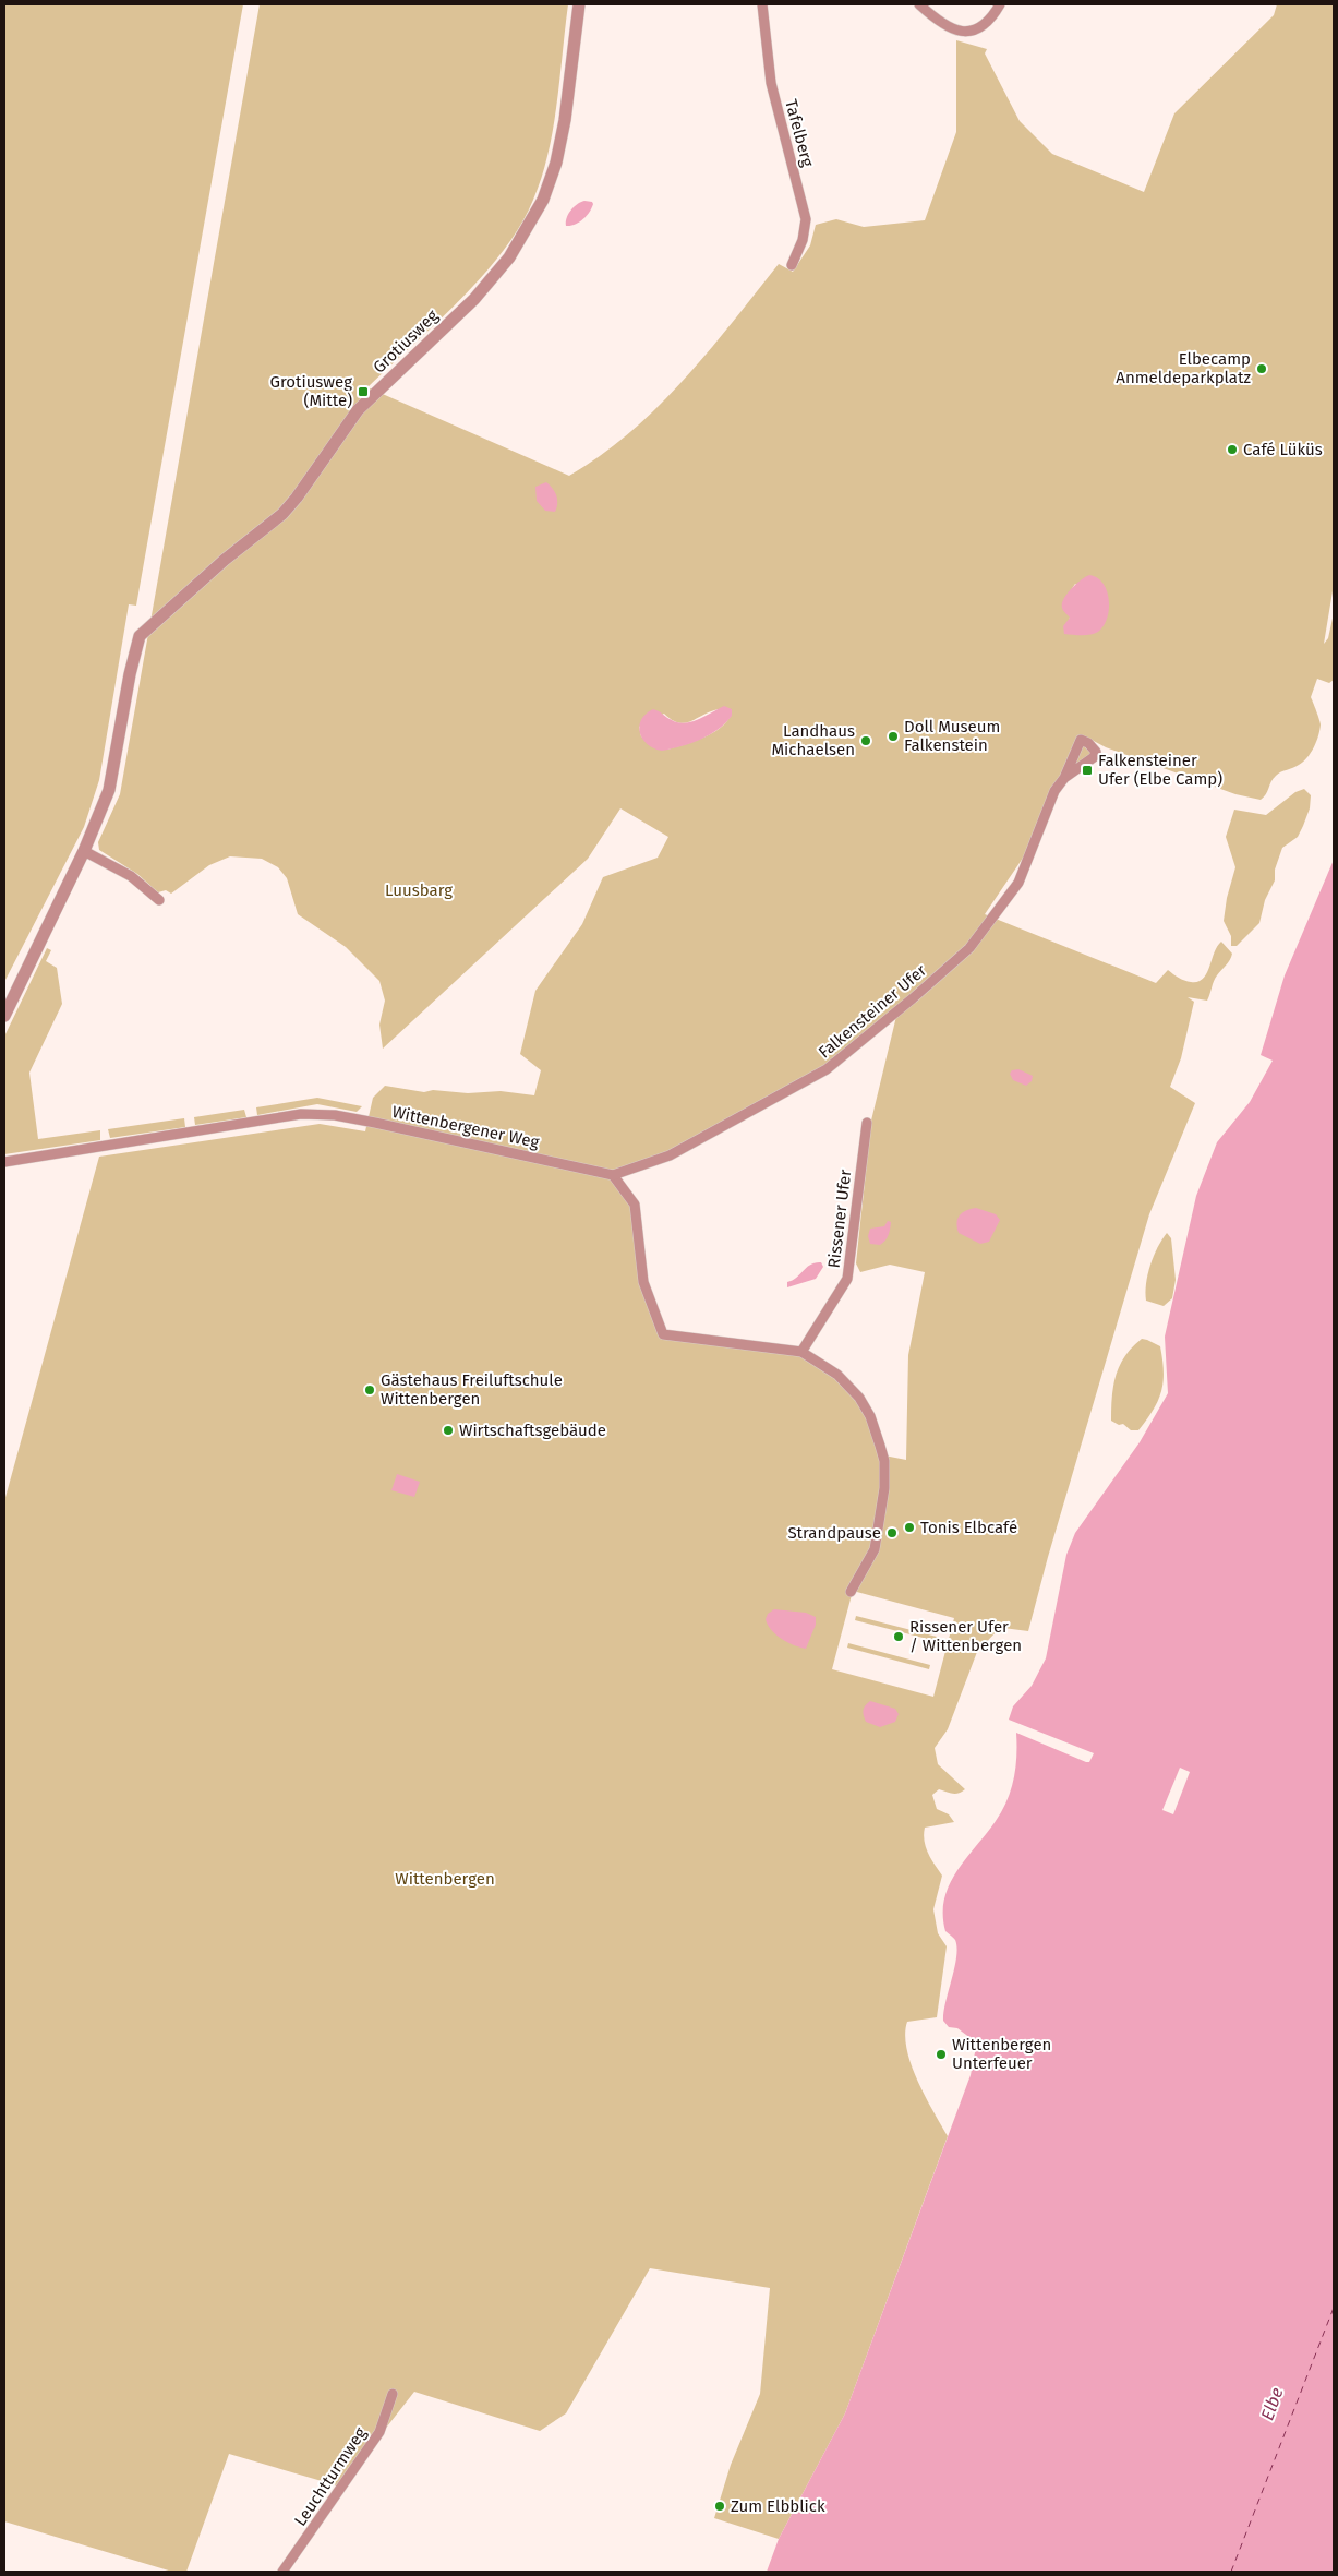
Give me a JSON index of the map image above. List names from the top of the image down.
{
  "streets": {
    "street": [
      "Tafelberg",
      "Grotiusweg",
      "Falkensteiner Ufer",
      "Wittenbergener Weg",
      "Rissener Ufer",
      "Leuchtturmweg"
    ]
  },
  "crossings": [
    ["Falkensteiner Ufer", "Wittenbergener Weg"]
  ],
  "water": ["Elbe"],
  "parks": ["Luusbarg", "Wittenbergen"],
  "places": {
    "other": [
      "Elbecamp Anmeldeparkplatz",
      "Café Lüküs",
      "Doll Museum Falkenstein",
      "Landhaus Michaelsen",
      "Gästehaus Freiluftschule Wittenbergen",
      "Wirtschaftsgebäude",
      "Tonis Elbcafé",
      "Strandpause",
      "Rissener Ufer / Wittenbergen",
      "Wittenbergen Unterfeuer",
      "Zum Elbblick"
    ],
    "transit": ["Grotiusweg (Mitte)", "Falkensteiner Ufer (Elbe Camp)"]
  }
}
